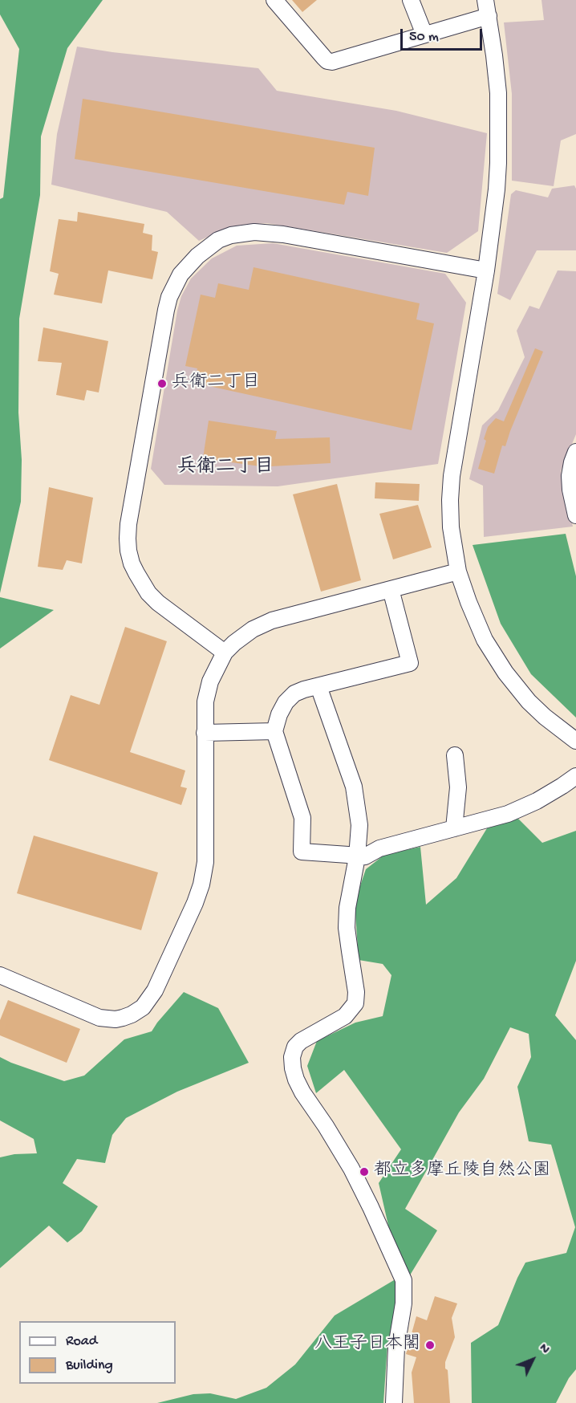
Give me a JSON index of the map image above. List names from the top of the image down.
{
  "districts": ["兵衛二丁目"],
  "places": ["兵衛二丁目", "都立多摩丘陵自然公園", "八王子日本閣"],
  "legend": ["Road", "Building"],
  "scale_bar": "50 m",
  "north": "top right"
}
